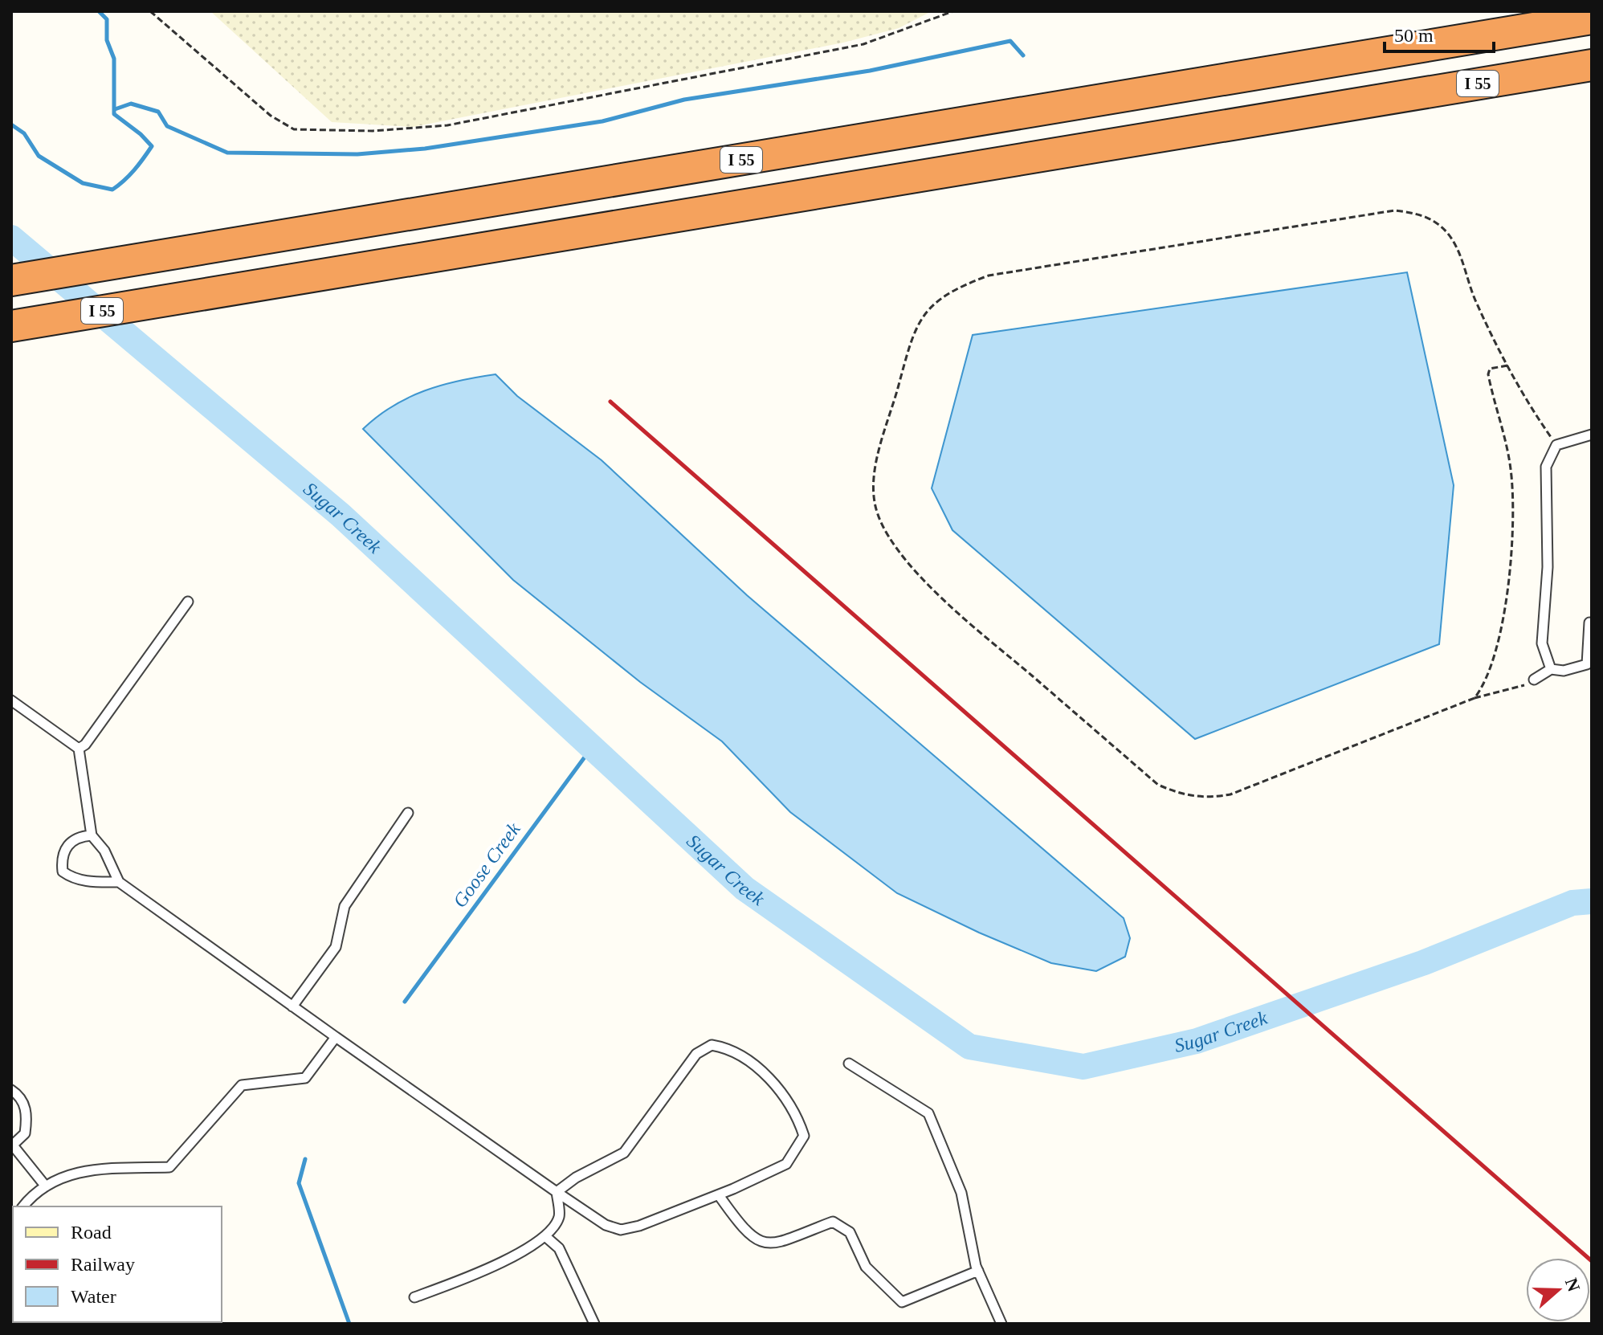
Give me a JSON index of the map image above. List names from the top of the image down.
{
  "streets": {
    "highway": ["I 55"]
  },
  "water": ["Sugar Creek", "Goose Creek"],
  "legend": ["Road", "Railway", "Water"],
  "scale_bar": "50 m",
  "north": "right"
}
